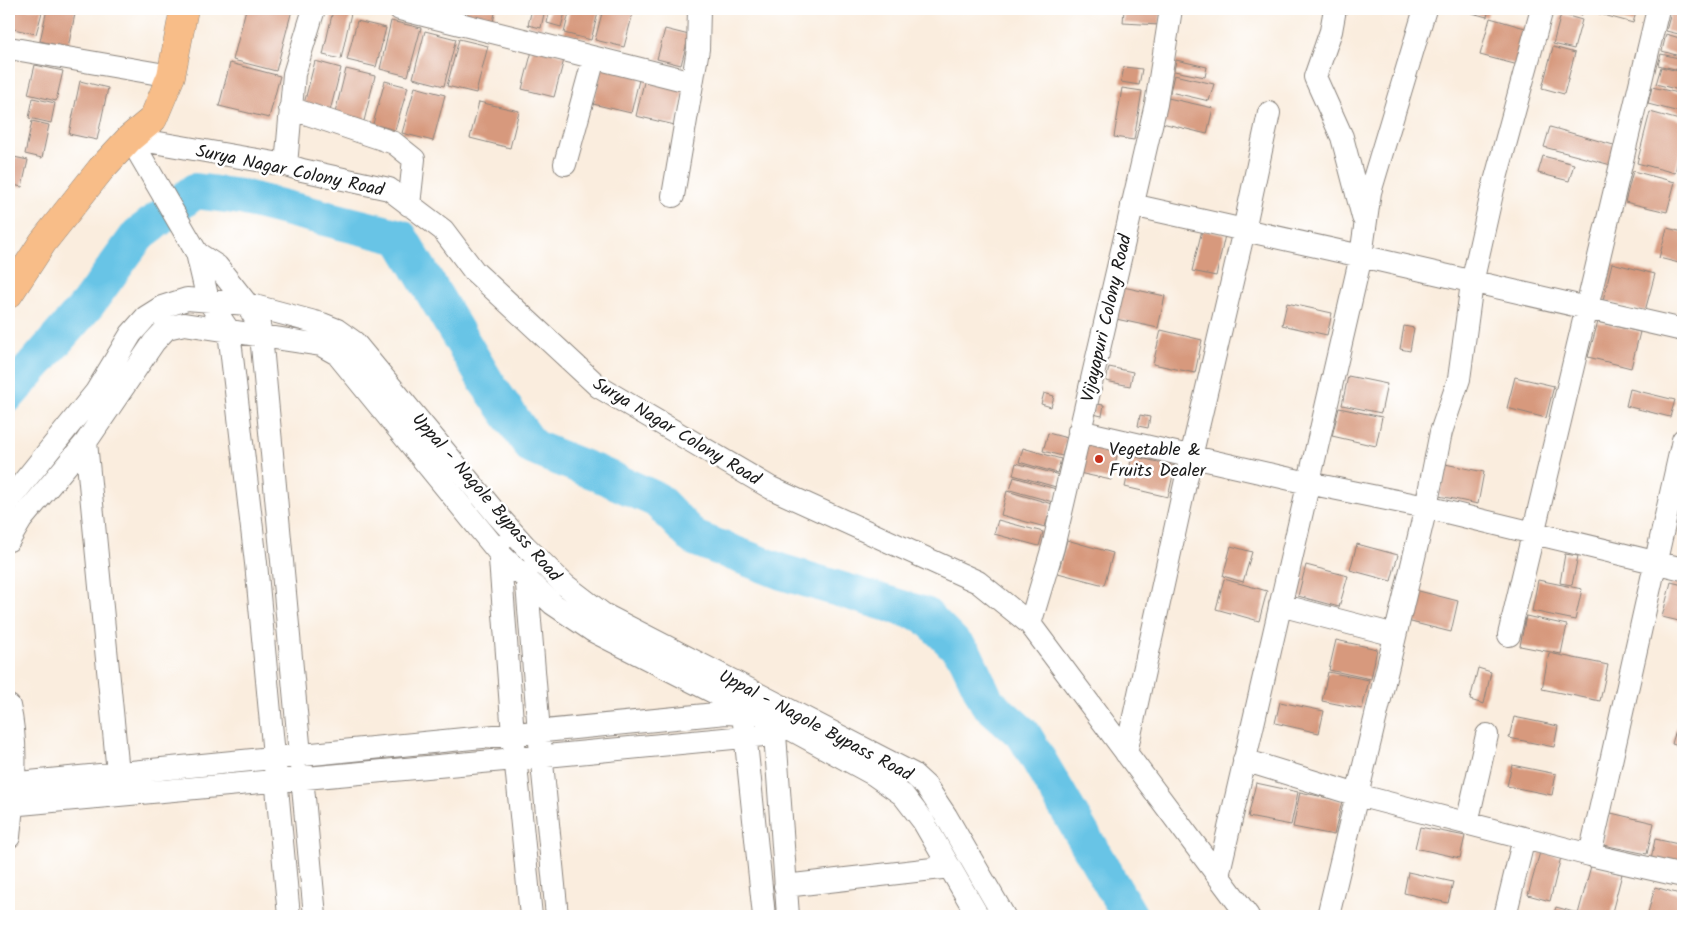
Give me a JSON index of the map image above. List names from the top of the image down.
{
  "streets": {
    "street": ["Surya Nagar Colony Road", "Vijayapuri Colony Road", "Uppal - Nagole Bypass Road"]
  },
  "crossings": [
    ["Surya Nagar Colony Road", "Vijayapuri Colony Road"]
  ],
  "places": ["Vegetable & Fruits Dealer"]
}
